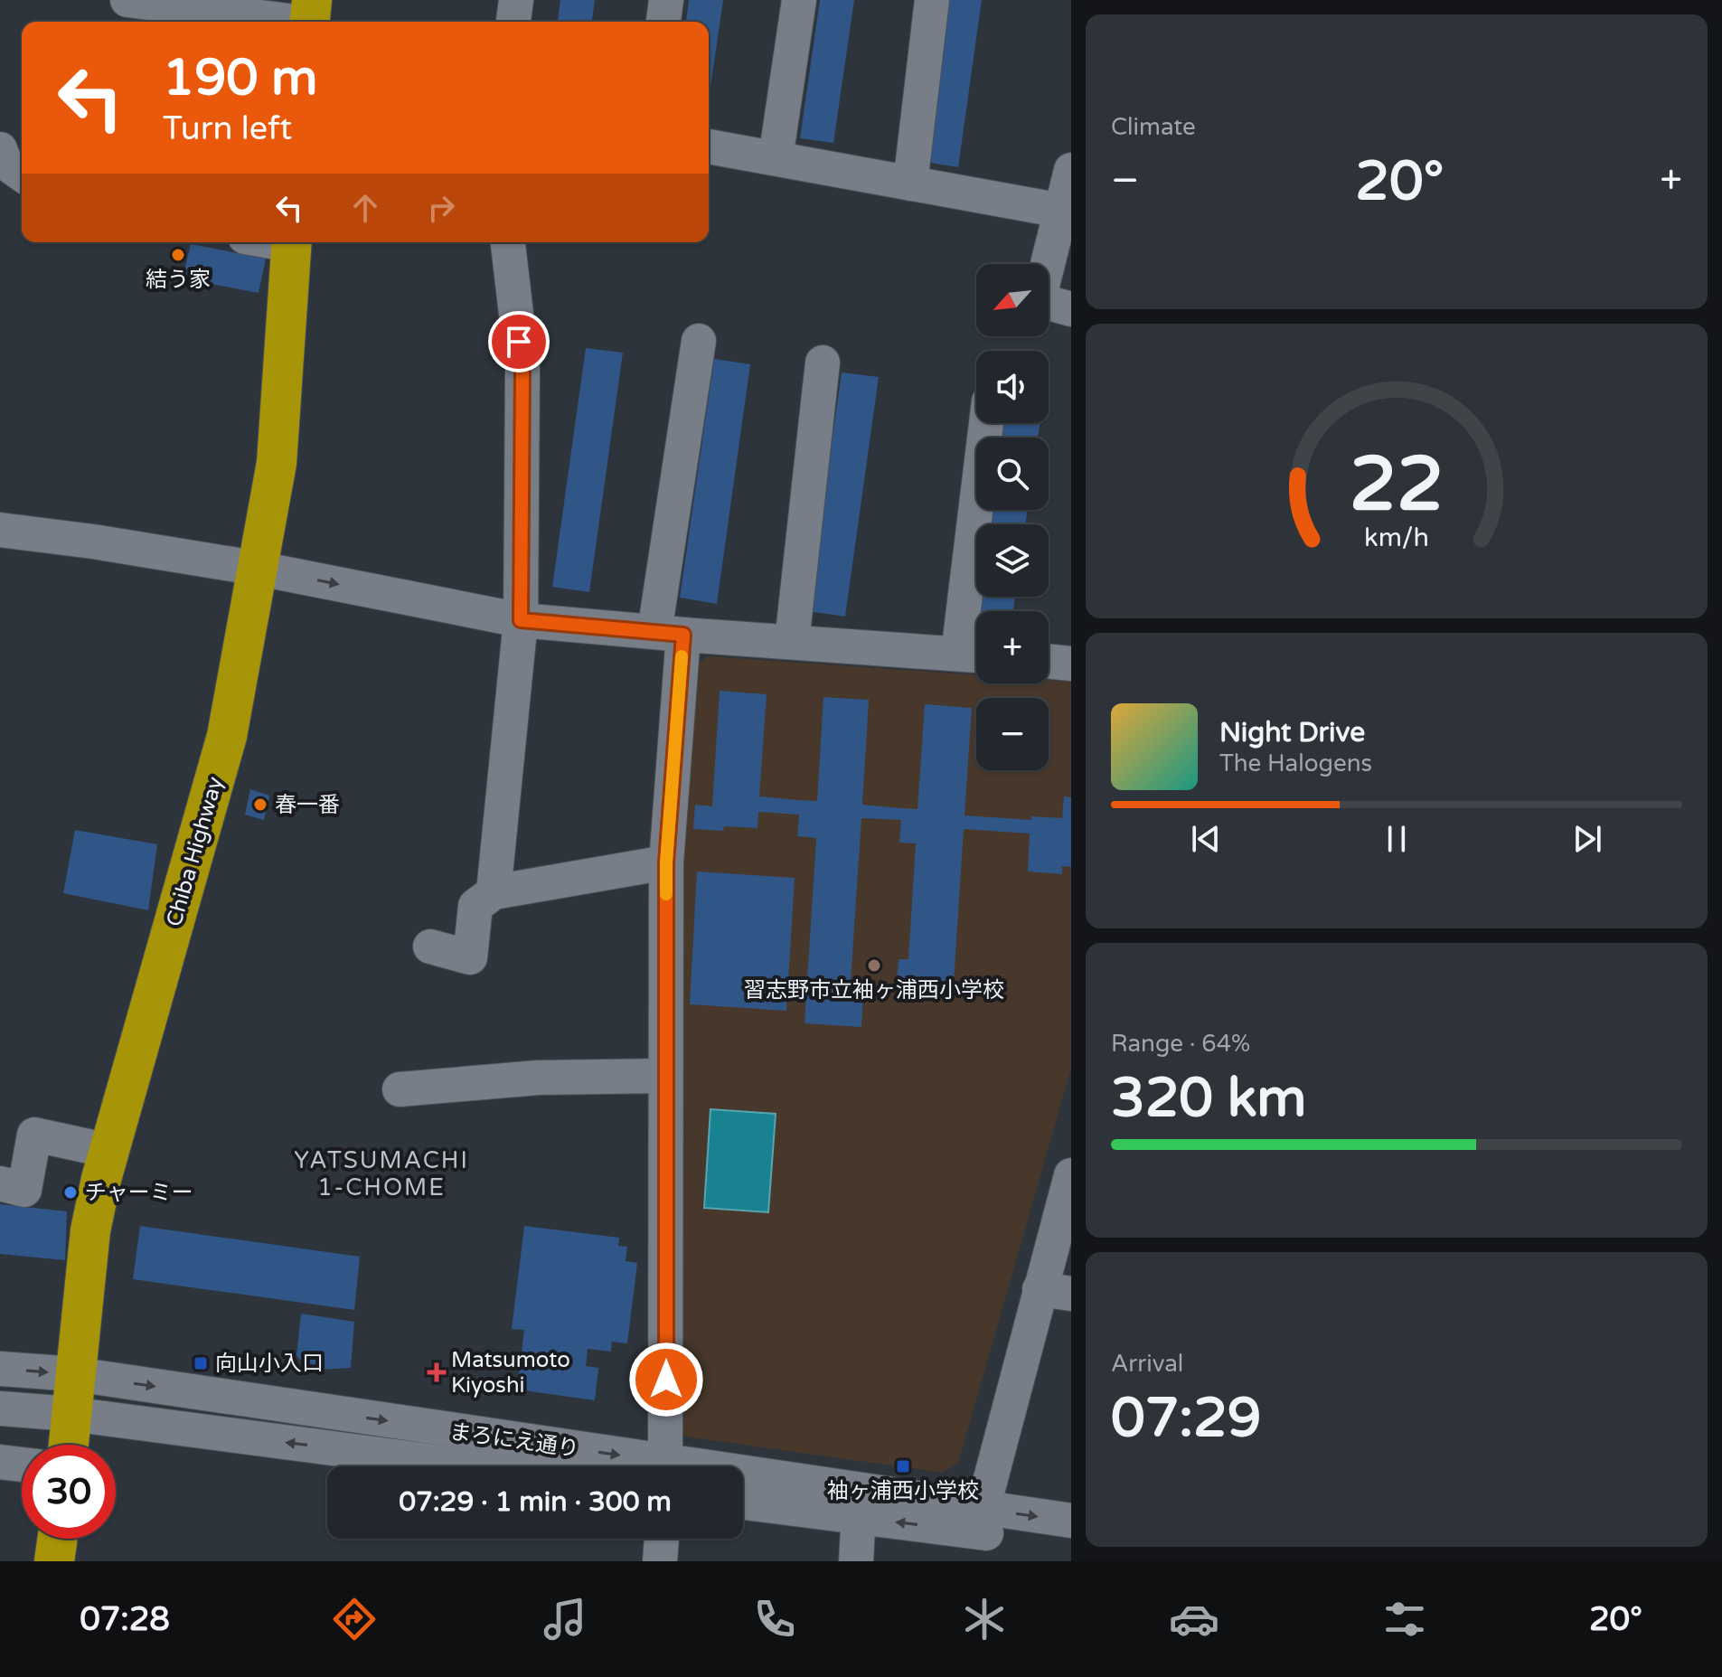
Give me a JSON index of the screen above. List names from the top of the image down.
{
  "streets": {
    "highway": ["Chiba Highway"],
    "street": ["まろにえ通り"]
  },
  "crossings": [
    ["Chiba Highway", "まろにえ通り"]
  ],
  "districts": ["YATSUMACHI 1-CHOME"],
  "places": {
    "other": [
      "結う家",
      "春一番",
      "習志野市立袖ヶ浦西小学校",
      "チャーミー"
    ],
    "transit": ["向山小入口", "袖ヶ浦西小学校"],
    "health": ["Matsumoto Kiyoshi"]
  },
  "north": "bottom left",
  "page": {
    "tile": [
      "Climate",
      ["Range · 64%", "320 km"],
      ["Arrival", "07:29"]
    ],
    "turn": ["190 m", "Turn left"],
    "heat": ["−", "20°", "+"],
    "map_buttons": ["+", "−"],
    "song": ["Night Drive", "The Halogens"],
    "limit": "30",
    "trip": "07:29 · 1 min · 300 m",
    "tabs": ["07:28", "20°"],
    "gauge": ["22", "km/h"]
  }
}
